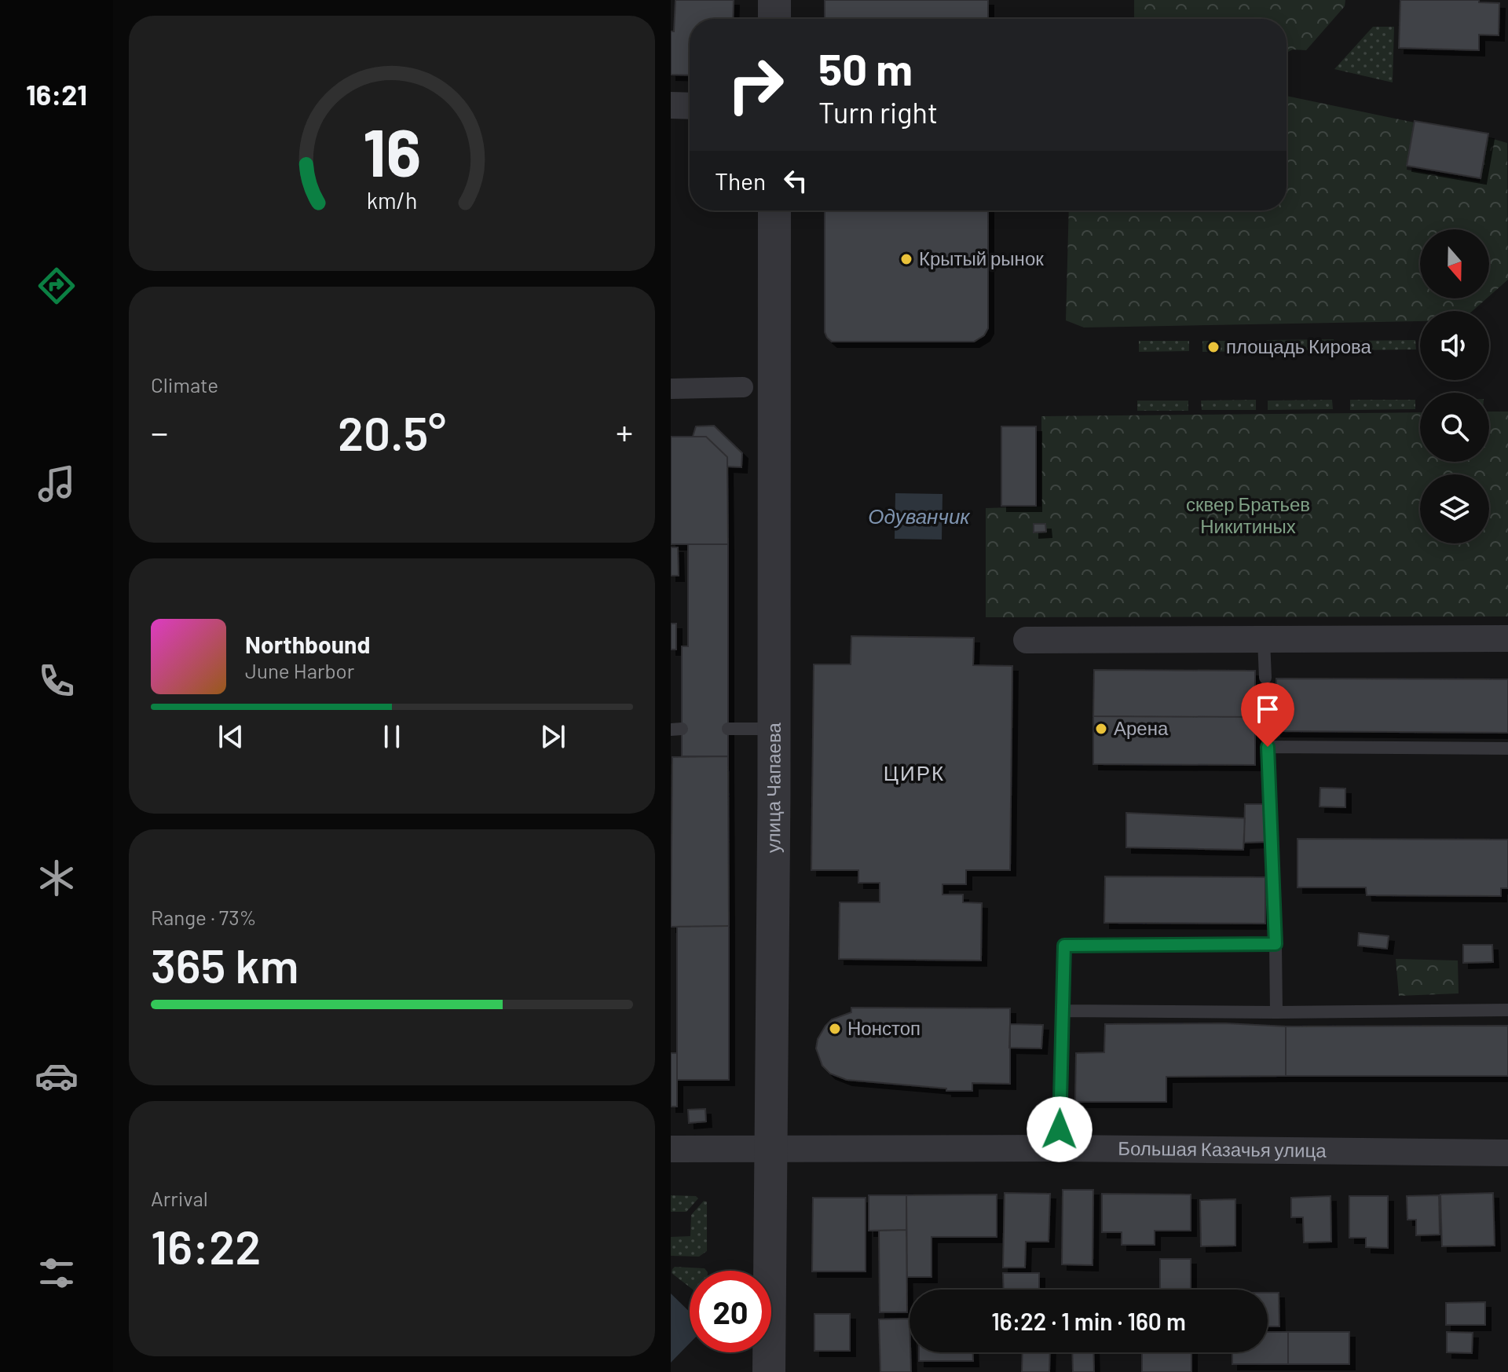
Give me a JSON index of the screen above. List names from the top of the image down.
{
  "streets": {
    "street": ["улица Чапаева", "Большая Казачья улица"]
  },
  "crossings": [
    ["улица Чапаева", "Большая Казачья улица"]
  ],
  "districts": ["ЦИРК"],
  "water": ["Одуванчик"],
  "parks": ["сквер Братьев Никитиных"],
  "places": [
    "Крытый рынок",
    "площадь Кирова",
    "Арена",
    "Нонстоп"
  ],
  "north": "bottom",
  "page": {
    "tabs": "16:21",
    "turn": ["50 m", "Turn right"],
    "then": "Then",
    "tile": [
      "Climate",
      ["Range · 73%", "365 km"],
      ["Arrival", "16:22"]
    ],
    "heat": ["−", "20.5°", "+"],
    "song": ["Northbound", "June Harbor"],
    "limit": "20",
    "trip": "16:22 · 1 min · 160 m",
    "gauge": ["16", "km/h"]
  }
}
